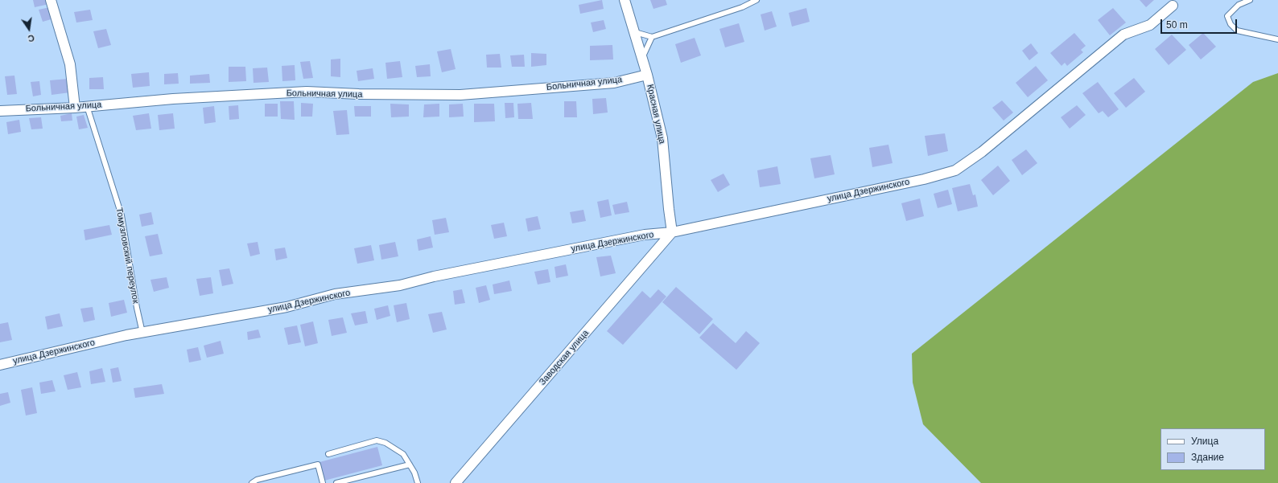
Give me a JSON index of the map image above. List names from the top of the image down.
{
  "streets": {
    "street": [
      "Больничная улица",
      "Красная улица",
      "улица Дзержинского",
      "Заводская улица"
    ],
    "lane": ["Томузловский переулок"]
  },
  "crossings": [
    ["Больничная улица", "Красная улица"],
    ["Больничная улица", "Томузловский переулок"],
    ["Красная улица", "улица Дзержинского"],
    ["Красная улица", "Заводская улица"],
    ["улица Дзержинского", "Томузловский переулок"],
    ["улица Дзержинского", "Заводская улица"]
  ],
  "legend": ["Улица", "Здание"],
  "scale_bar": "50 m",
  "north": "bottom"
}
